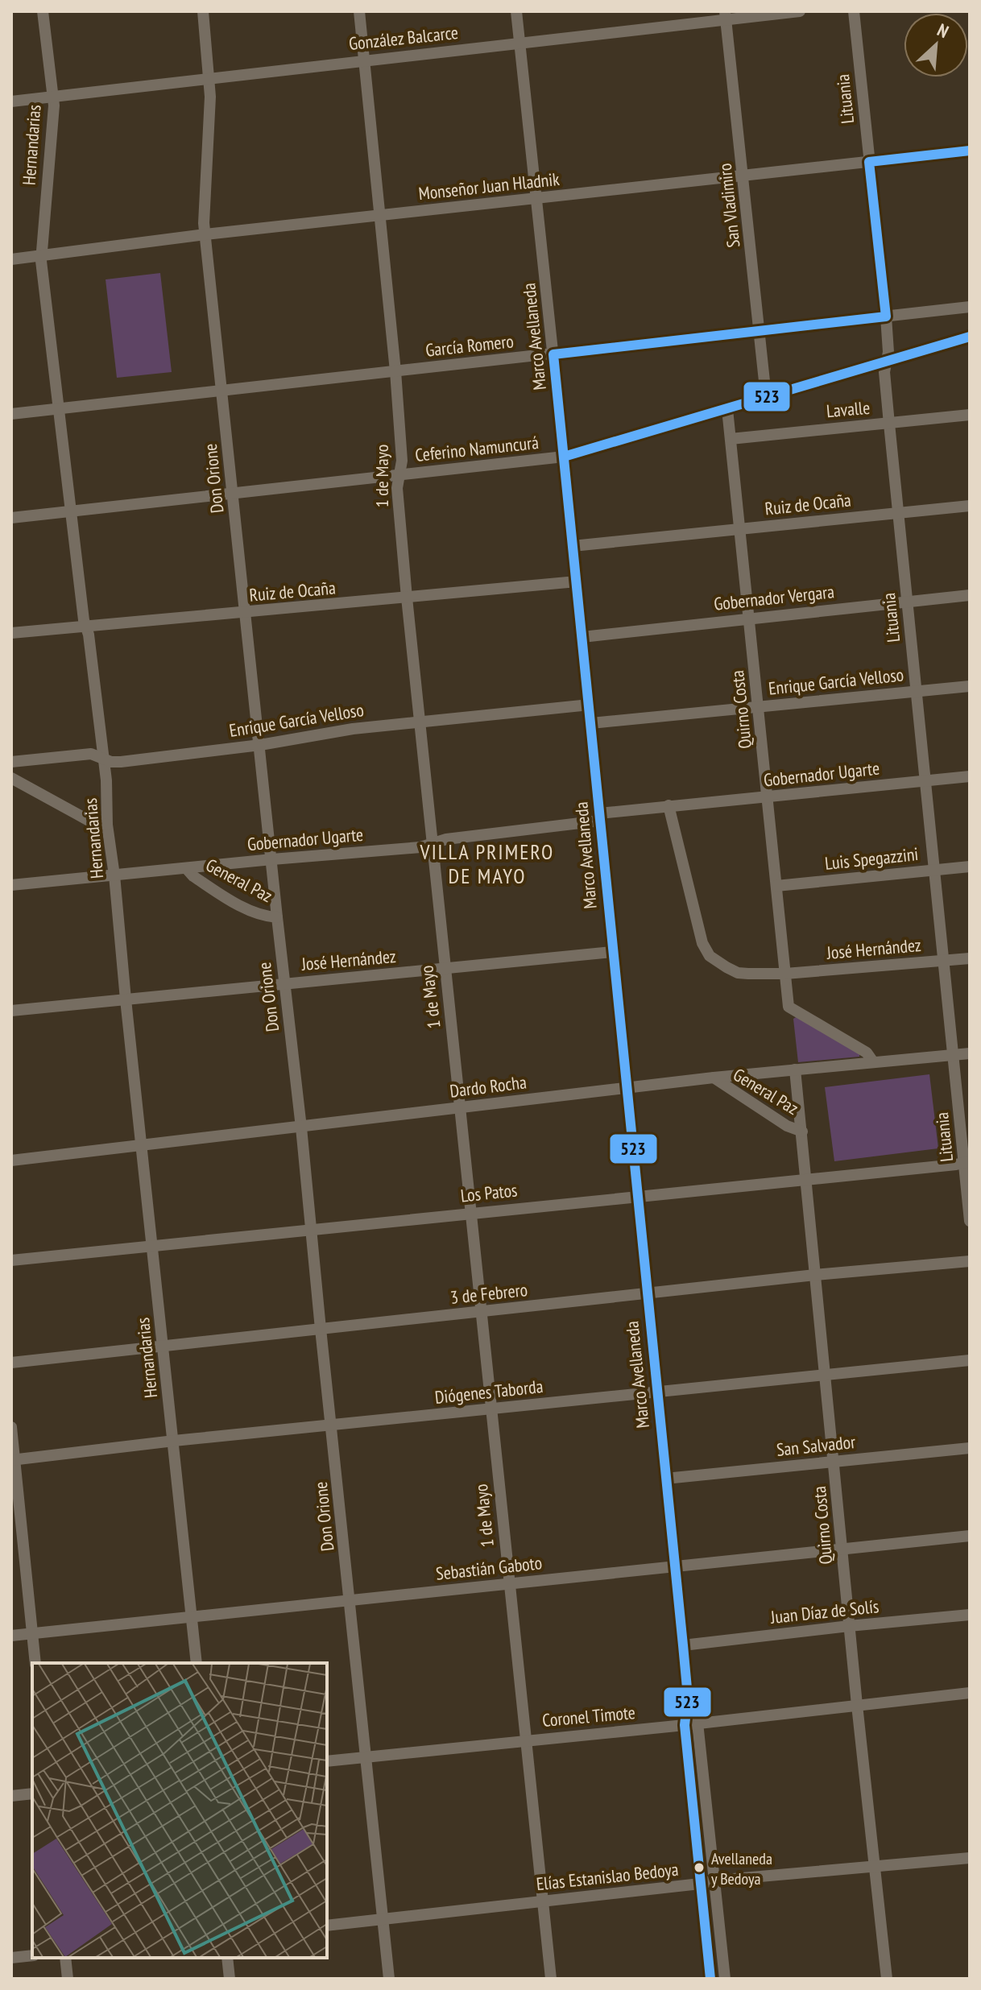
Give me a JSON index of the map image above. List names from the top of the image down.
{
  "streets": {
    "street": [
      "González Balcarce",
      "Lituania",
      "Hernandarias",
      "Monseñor Juan Hladnik",
      "San Vladimiro",
      "Marco Avellaneda",
      "García Romero",
      "Lavalle",
      "Ceferino Namuncurá",
      "1 de Mayo",
      "Don Orione",
      "Ruiz de Ocaña",
      "Gobernador Vergara",
      "Enrique García Velloso",
      "Quirno Costa",
      "Gobernador Ugarte",
      "Luis Spegazzini",
      "General Paz",
      "José Hernández",
      "Dardo Rocha",
      "Los Patos",
      "3 de Febrero",
      "Diógenes Taborda",
      "San Salvador",
      "Sebastián Gaboto",
      "Juan Díaz de Solís",
      "Coronel Timote",
      "Elías Estanislao Bedoya"
    ]
  },
  "crossings": [
    ["González Balcarce", "Hernandarias"],
    ["González Balcarce", "San Vladimiro"],
    ["González Balcarce", "Marco Avellaneda"],
    ["González Balcarce", "1 de Mayo"],
    ["González Balcarce", "Don Orione"],
    ["Lituania", "Monseñor Juan Hladnik"],
    ["Lituania", "García Romero"],
    ["Lituania", "Lavalle"],
    ["Lituania", "Ceferino Namuncurá"],
    ["Lituania", "Ruiz de Ocaña"],
    ["Lituania", "Gobernador Vergara"],
    ["Lituania", "Enrique García Velloso"],
    ["Lituania", "Gobernador Ugarte"],
    ["Lituania", "Luis Spegazzini"],
    ["Lituania", "José Hernández"],
    ["Lituania", "Dardo Rocha"],
    ["Lituania", "Los Patos"],
    ["Hernandarias", "Monseñor Juan Hladnik"],
    ["Hernandarias", "García Romero"],
    ["Hernandarias", "Ceferino Namuncurá"],
    ["Hernandarias", "Ruiz de Ocaña"],
    ["Hernandarias", "Enrique García Velloso"],
    ["Hernandarias", "Gobernador Ugarte"],
    ["Hernandarias", "José Hernández"],
    ["Hernandarias", "Dardo Rocha"],
    ["Hernandarias", "Los Patos"],
    ["Hernandarias", "3 de Febrero"],
    ["Hernandarias", "Diógenes Taborda"],
    ["Hernandarias", "Sebastián Gaboto"],
    ["Monseñor Juan Hladnik", "San Vladimiro"],
    ["Monseñor Juan Hladnik", "Marco Avellaneda"],
    ["Monseñor Juan Hladnik", "1 de Mayo"],
    ["Monseñor Juan Hladnik", "Don Orione"],
    ["San Vladimiro", "García Romero"],
    ["San Vladimiro", "Ceferino Namuncurá"],
    ["Marco Avellaneda", "García Romero"],
    ["Marco Avellaneda", "Ceferino Namuncurá"],
    ["Marco Avellaneda", "Ruiz de Ocaña"],
    ["Marco Avellaneda", "Gobernador Vergara"],
    ["Marco Avellaneda", "Enrique García Velloso"],
    ["Marco Avellaneda", "Gobernador Ugarte"],
    ["Marco Avellaneda", "José Hernández"],
    ["Marco Avellaneda", "Dardo Rocha"],
    ["Marco Avellaneda", "Los Patos"],
    ["Marco Avellaneda", "3 de Febrero"],
    ["Marco Avellaneda", "Diógenes Taborda"],
    ["Marco Avellaneda", "San Salvador"],
    ["Marco Avellaneda", "Sebastián Gaboto"],
    ["Marco Avellaneda", "Juan Díaz de Solís"],
    ["Marco Avellaneda", "Coronel Timote"],
    ["Marco Avellaneda", "Elías Estanislao Bedoya"],
    ["García Romero", "1 de Mayo"],
    ["García Romero", "Don Orione"],
    ["Lavalle", "Quirno Costa"],
    ["Ceferino Namuncurá", "1 de Mayo"],
    ["Ceferino Namuncurá", "Don Orione"],
    ["Ceferino Namuncurá", "Quirno Costa"],
    ["1 de Mayo", "Ruiz de Ocaña"],
    ["1 de Mayo", "Enrique García Velloso"],
    ["1 de Mayo", "Gobernador Ugarte"],
    ["1 de Mayo", "José Hernández"],
    ["1 de Mayo", "Dardo Rocha"],
    ["1 de Mayo", "Los Patos"],
    ["1 de Mayo", "3 de Febrero"],
    ["1 de Mayo", "Diógenes Taborda"],
    ["1 de Mayo", "Sebastián Gaboto"],
    ["1 de Mayo", "Coronel Timote"],
    ["1 de Mayo", "Elías Estanislao Bedoya"],
    ["Don Orione", "Ruiz de Ocaña"],
    ["Don Orione", "Enrique García Velloso"],
    ["Don Orione", "Gobernador Ugarte"],
    ["Don Orione", "General Paz"],
    ["Don Orione", "José Hernández"],
    ["Don Orione", "Dardo Rocha"],
    ["Don Orione", "Los Patos"],
    ["Don Orione", "3 de Febrero"],
    ["Don Orione", "Diógenes Taborda"],
    ["Don Orione", "Sebastián Gaboto"],
    ["Don Orione", "Coronel Timote"],
    ["Don Orione", "Elías Estanislao Bedoya"],
    ["Ruiz de Ocaña", "Quirno Costa"],
    ["Gobernador Vergara", "Quirno Costa"],
    ["Enrique García Velloso", "Quirno Costa"],
    ["Quirno Costa", "Gobernador Ugarte"],
    ["Quirno Costa", "Luis Spegazzini"],
    ["Quirno Costa", "General Paz"],
    ["Quirno Costa", "José Hernández"],
    ["Quirno Costa", "Dardo Rocha"],
    ["Quirno Costa", "Los Patos"],
    ["Quirno Costa", "3 de Febrero"],
    ["Quirno Costa", "Diógenes Taborda"],
    ["Quirno Costa", "San Salvador"],
    ["Quirno Costa", "Sebastián Gaboto"],
    ["Quirno Costa", "Juan Díaz de Solís"],
    ["Quirno Costa", "Coronel Timote"],
    ["Quirno Costa", "Elías Estanislao Bedoya"],
    ["Gobernador Ugarte", "General Paz"],
    ["Gobernador Ugarte", "José Hernández"],
    ["General Paz", "Dardo Rocha"]
  ],
  "districts": ["VILLA PRIMERO DE MAYO"],
  "places": ["Avellaneda y Bedoya"],
  "lines": ["transit line 523"],
  "north": "top right"
}
